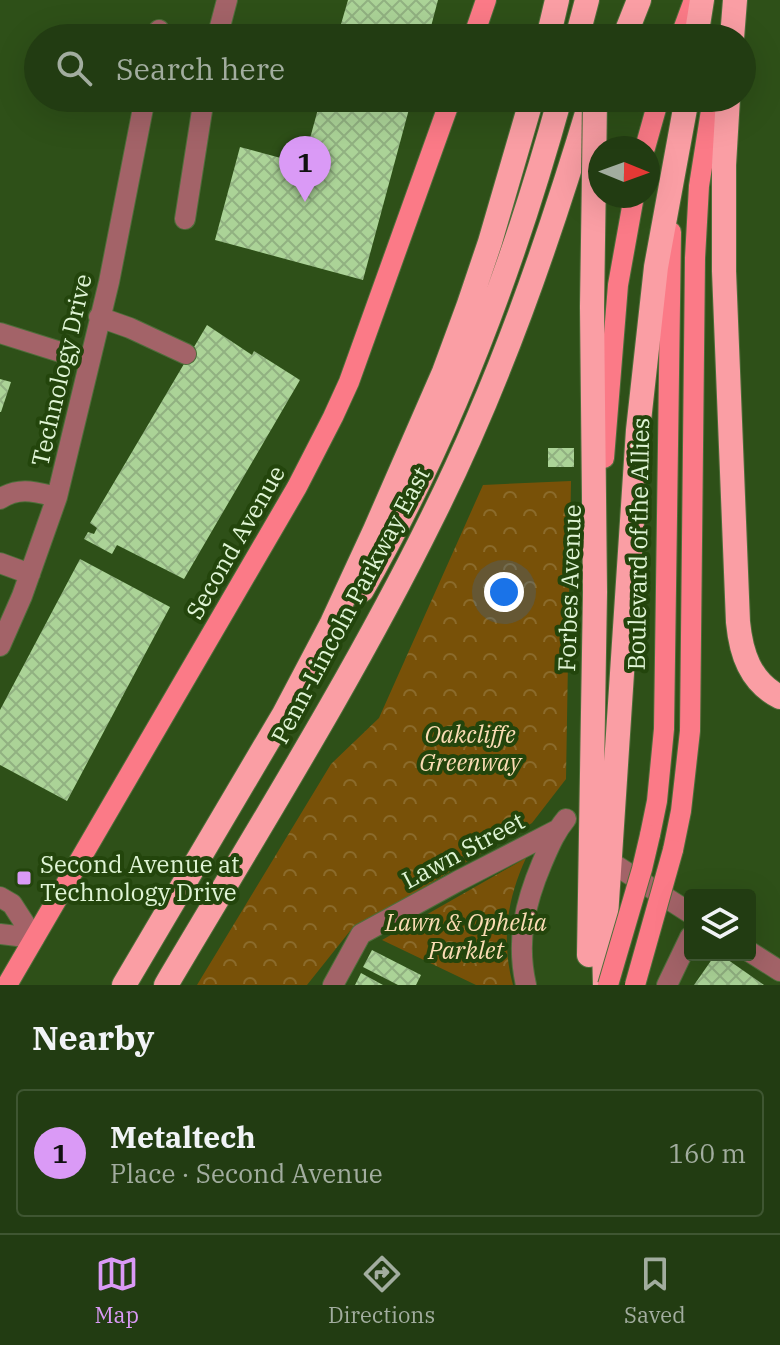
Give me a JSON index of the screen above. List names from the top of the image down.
{
  "streets": {
    "highway": ["Boulevard of the Allies", "Forbes Avenue", "Penn-Lincoln Parkway East"],
    "main road": ["Second Avenue"],
    "street": ["Technology Drive", "Lawn Street"]
  },
  "parks": ["Oakcliffe Greenway", "Lawn & Ophelia Parklet"],
  "places": {
    "transit": ["Second Avenue at Technology Drive"]
  },
  "north": "right",
  "page": {
    "search": "Search here",
    "pins": "1",
    "heading": "Nearby",
    "list": [
      {
        "mark": "1",
        "name": "Metaltech",
        "note": "Place · Second Avenue",
        "value": "160 m"
      }
    ],
    "nav": ["Map", "Directions", "Saved"]
  }
}
